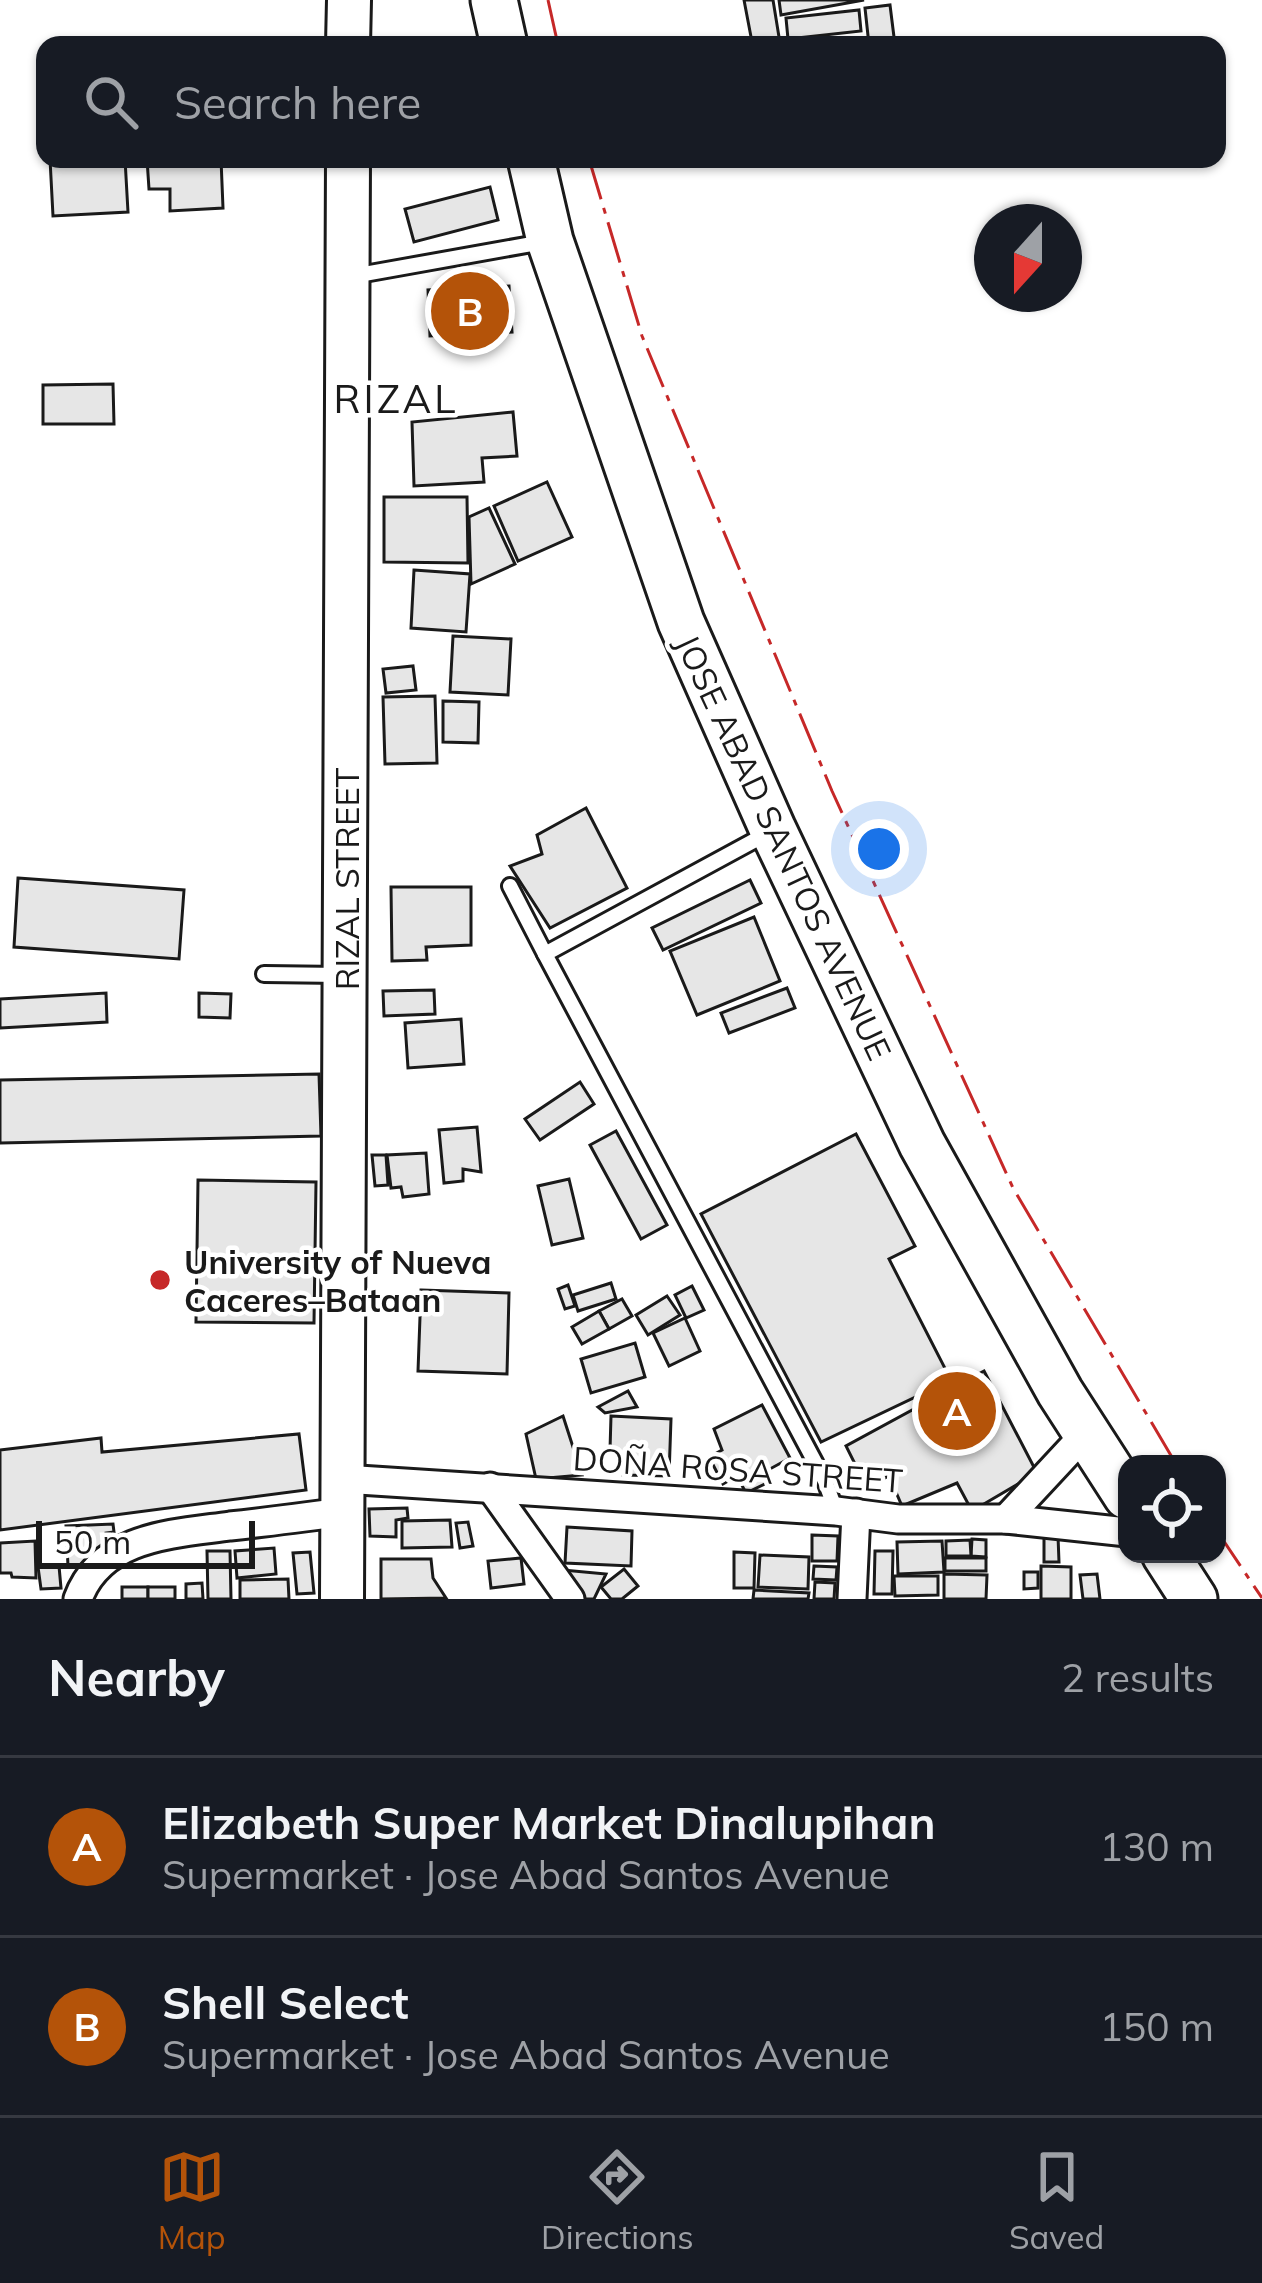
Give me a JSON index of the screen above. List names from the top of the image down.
{
  "streets": {
    "highway": ["JOSE ABAD SANTOS AVENUE"],
    "main road": ["RIZAL STREET"],
    "street": ["DOÑA ROSA STREET"]
  },
  "crossings": [
    ["RIZAL STREET", "DOÑA ROSA STREET"]
  ],
  "districts": ["RIZAL"],
  "places": ["University of Nueva Caceres–Bataan"],
  "scale_bar": "50 m",
  "north": "bottom",
  "page": {
    "search": "Search here",
    "pins": ["B", "A"],
    "scale": "50 m",
    "heading": ["Nearby", "2 results"],
    "list": [
      {
        "mark": "A",
        "name": "Elizabeth Super Market Dinalupihan",
        "note": "Supermarket · Jose Abad Santos Avenue",
        "value": "130 m"
      },
      {
        "mark": "B",
        "name": "Shell Select",
        "note": "Supermarket · Jose Abad Santos Avenue",
        "value": "150 m"
      }
    ],
    "nav": ["Map", "Directions", "Saved"]
  }
}
